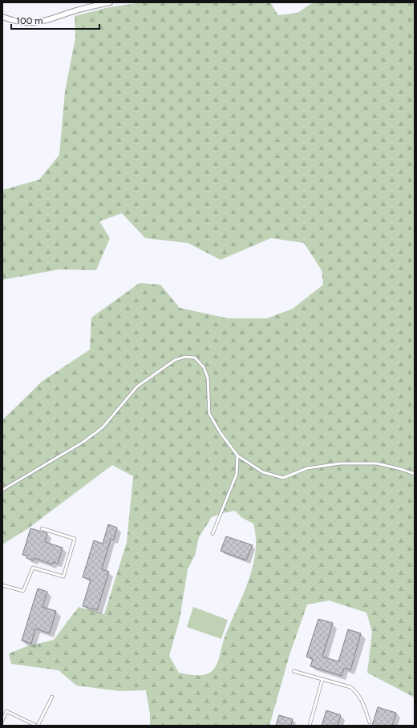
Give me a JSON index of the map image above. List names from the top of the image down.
{
  "scale_bar": "100 m"
}
